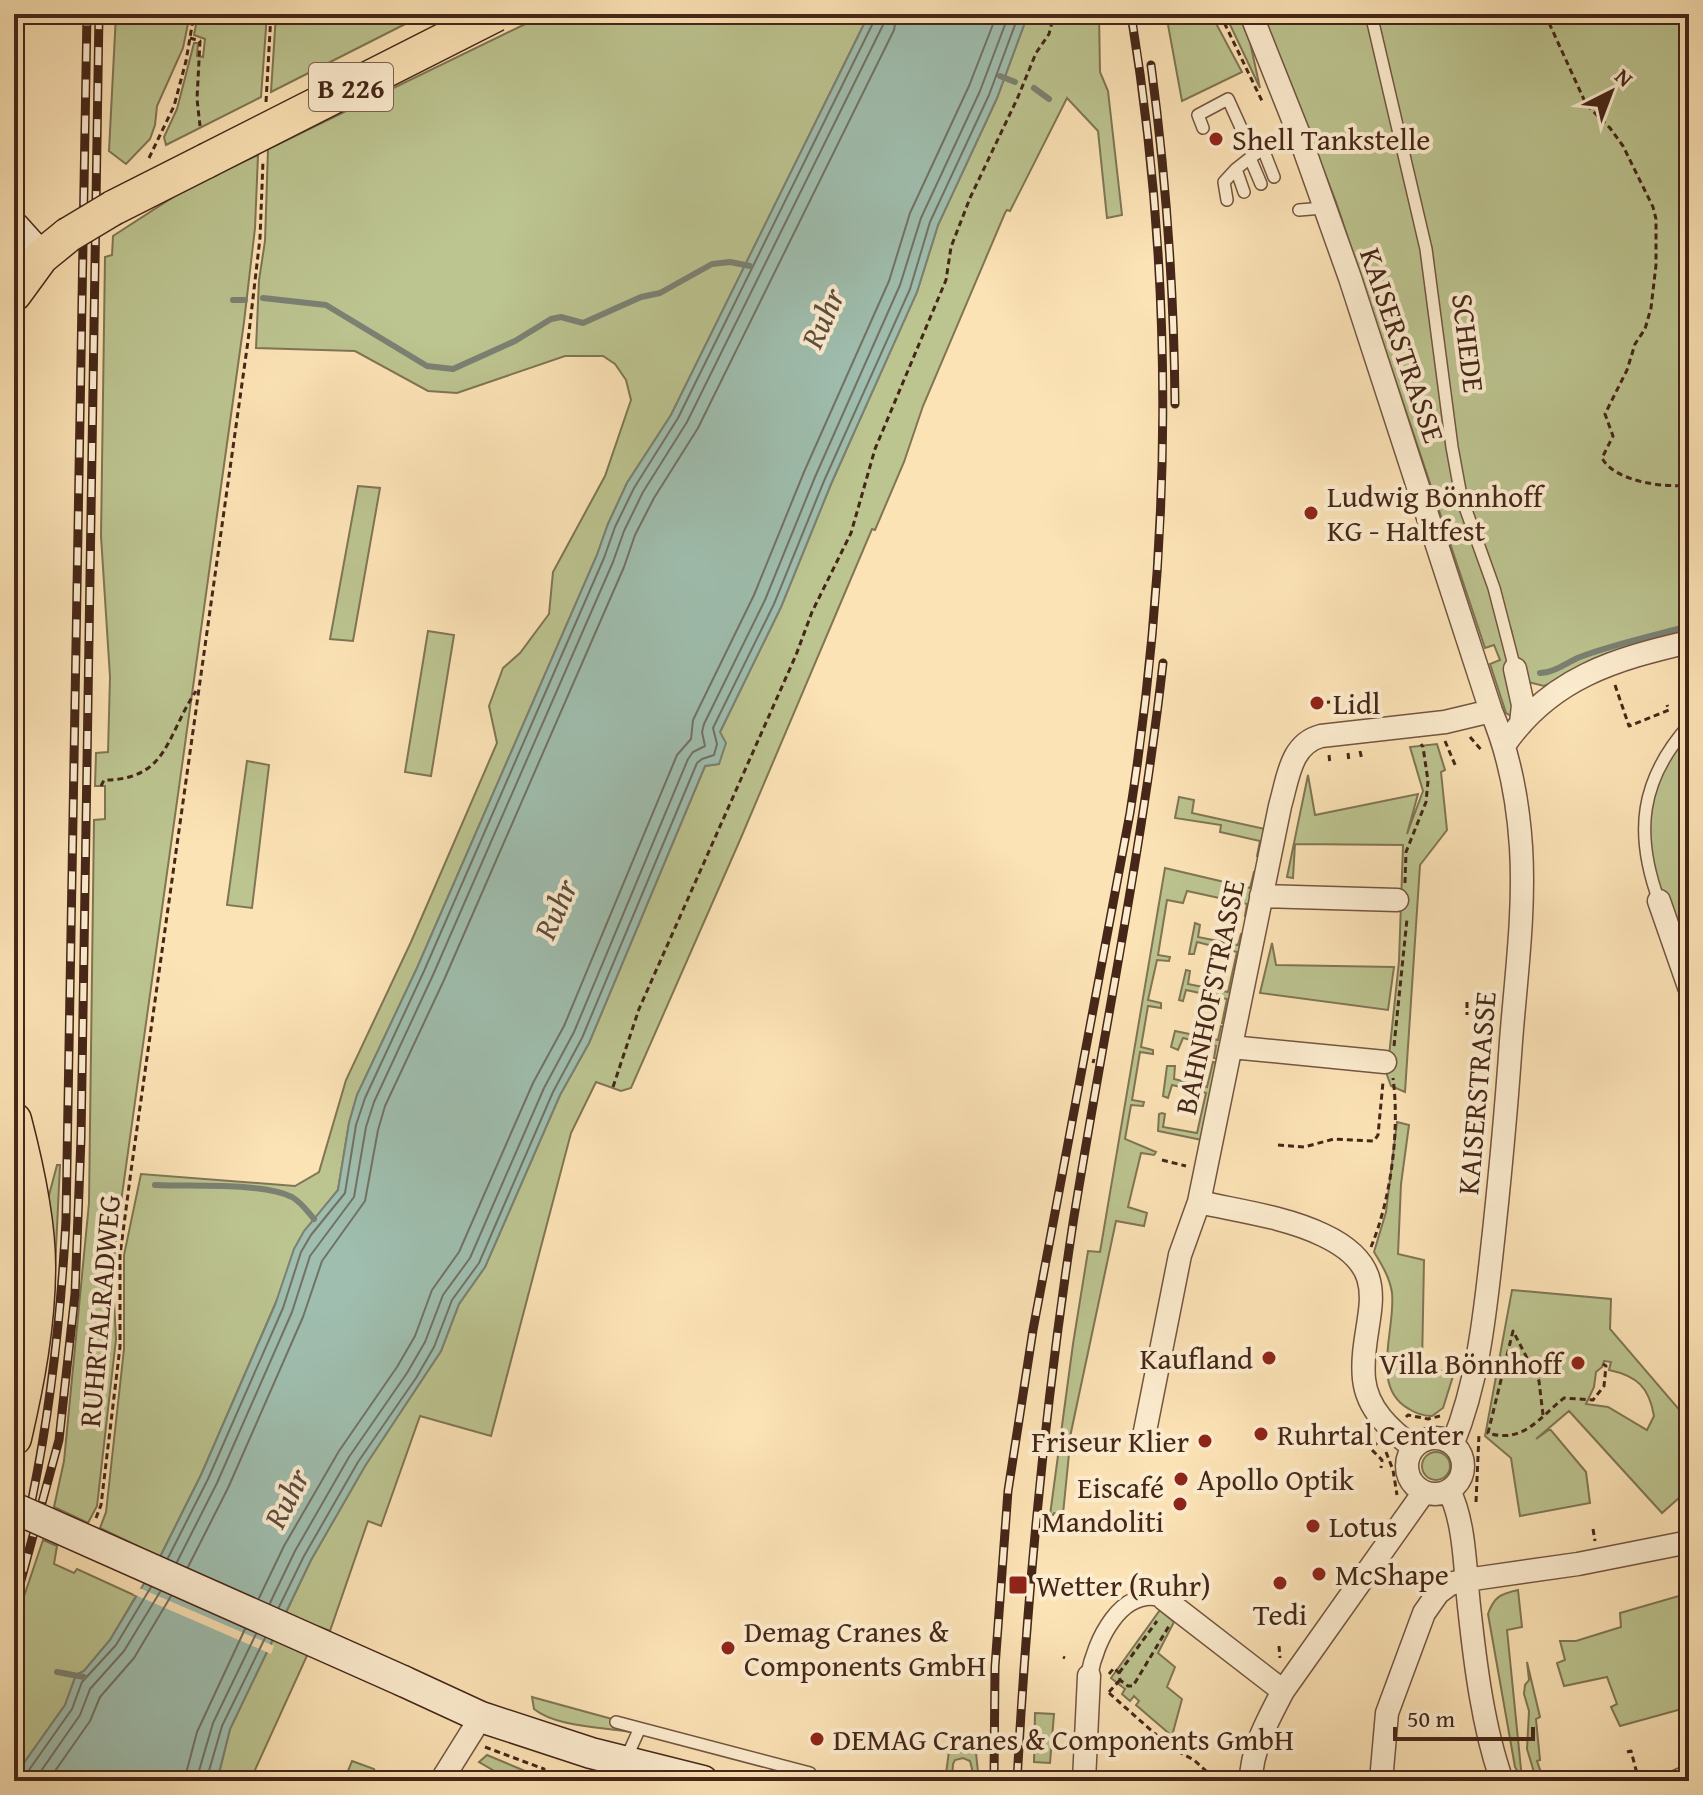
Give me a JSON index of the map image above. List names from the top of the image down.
{
  "streets": {
    "main road": ["B 226"],
    "street": ["SCHEDE", "KAISERSTRASSE", "BAHNHOFSTRASSE"],
    "path": ["RUHRTALRADWEG"]
  },
  "crossings": [
    ["KAISERSTRASSE", "BAHNHOFSTRASSE"]
  ],
  "water": ["Ruhr"],
  "places": {
    "other": [
      "Shell Tankstelle",
      "Ludwig Bönnhoff KG - Haltfest",
      "Lidl",
      "Kaufland",
      "Villa Bönnhoff",
      "Ruhrtal Center",
      "Friseur Klier",
      "Apollo Optik",
      "Eiscafé Mandoliti",
      "Lotus",
      "McShape",
      "Tedi",
      "Demag Cranes & Components GmbH",
      "DEMAG Cranes & Components GmbH"
    ],
    "transit": ["Wetter (Ruhr)"]
  },
  "scale_bar": "50 m",
  "north": "top right"
}
